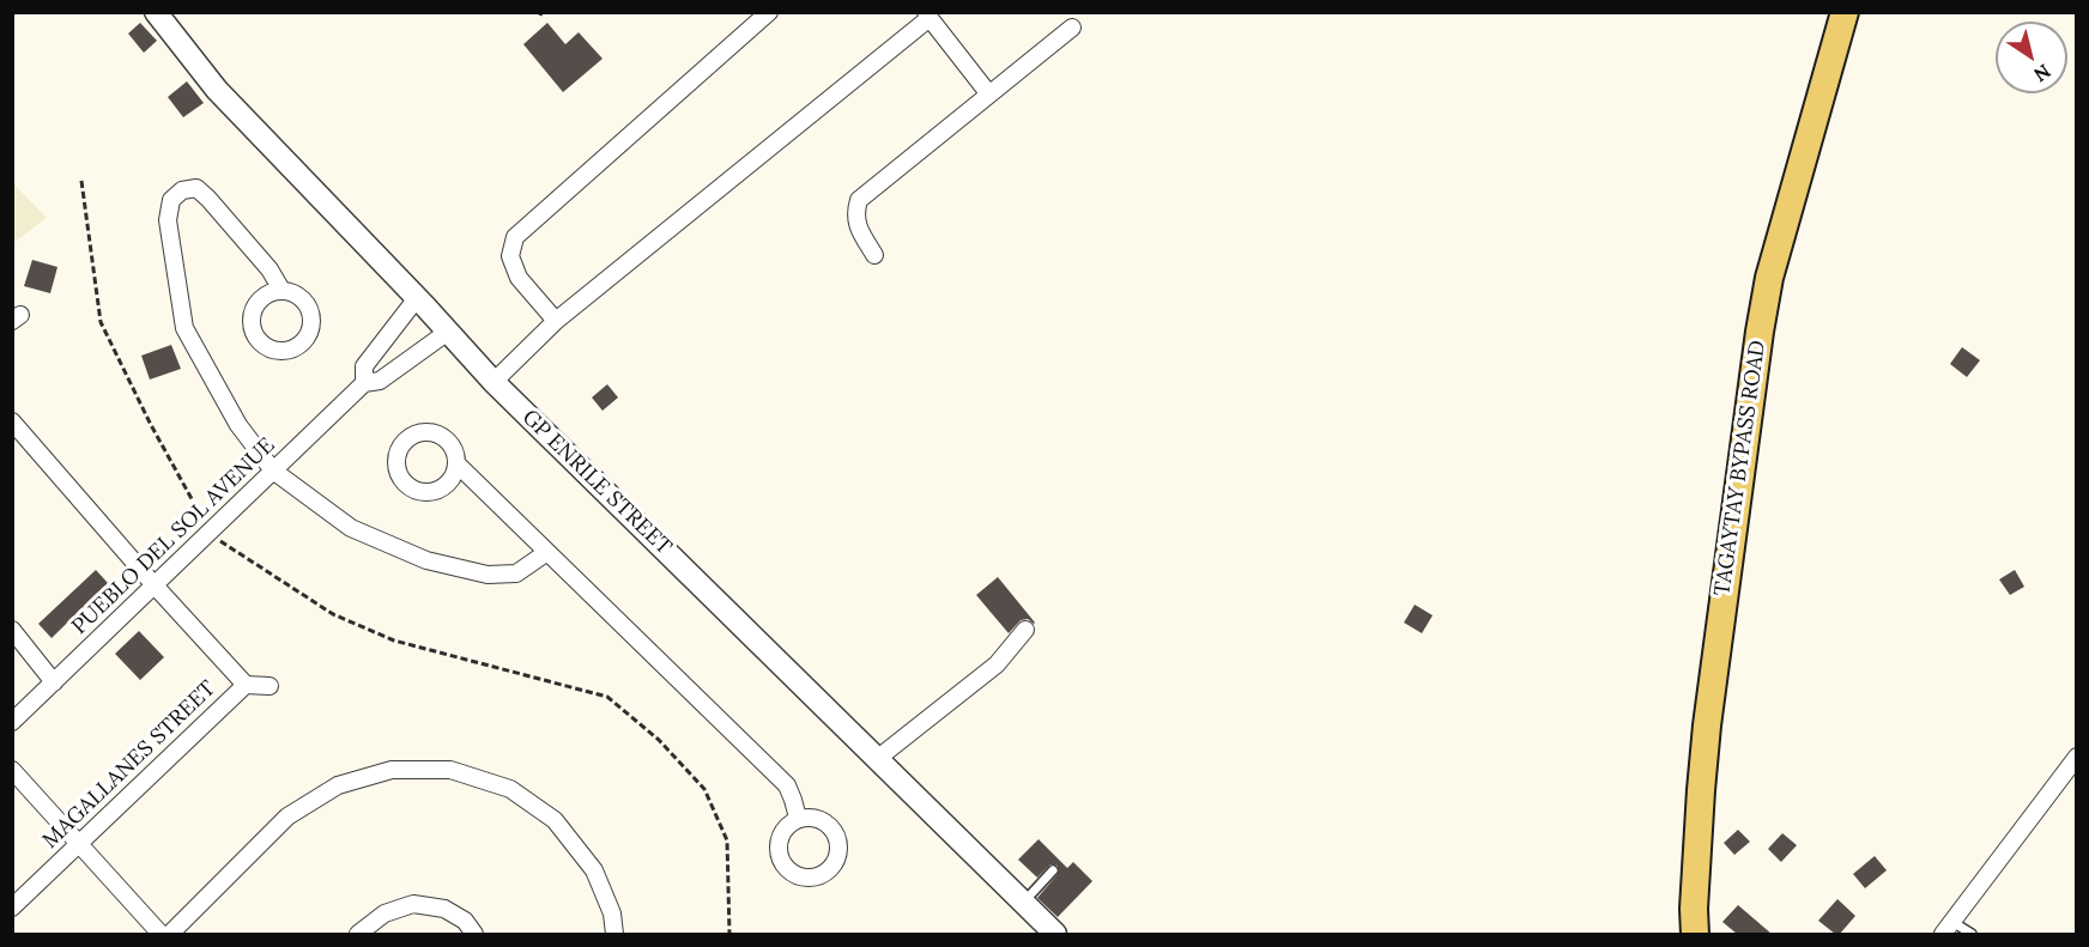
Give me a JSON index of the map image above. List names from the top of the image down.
{
  "streets": {
    "main road": ["TAGAYTAY BYPASS ROAD"],
    "street": ["GP ENRILE STREET", "PUEBLO DEL SOL AVENUE", "MAGALLANES STREET"]
  },
  "crossings": [
    ["GP ENRILE STREET", "PUEBLO DEL SOL AVENUE"]
  ],
  "north": "bottom right"
}
